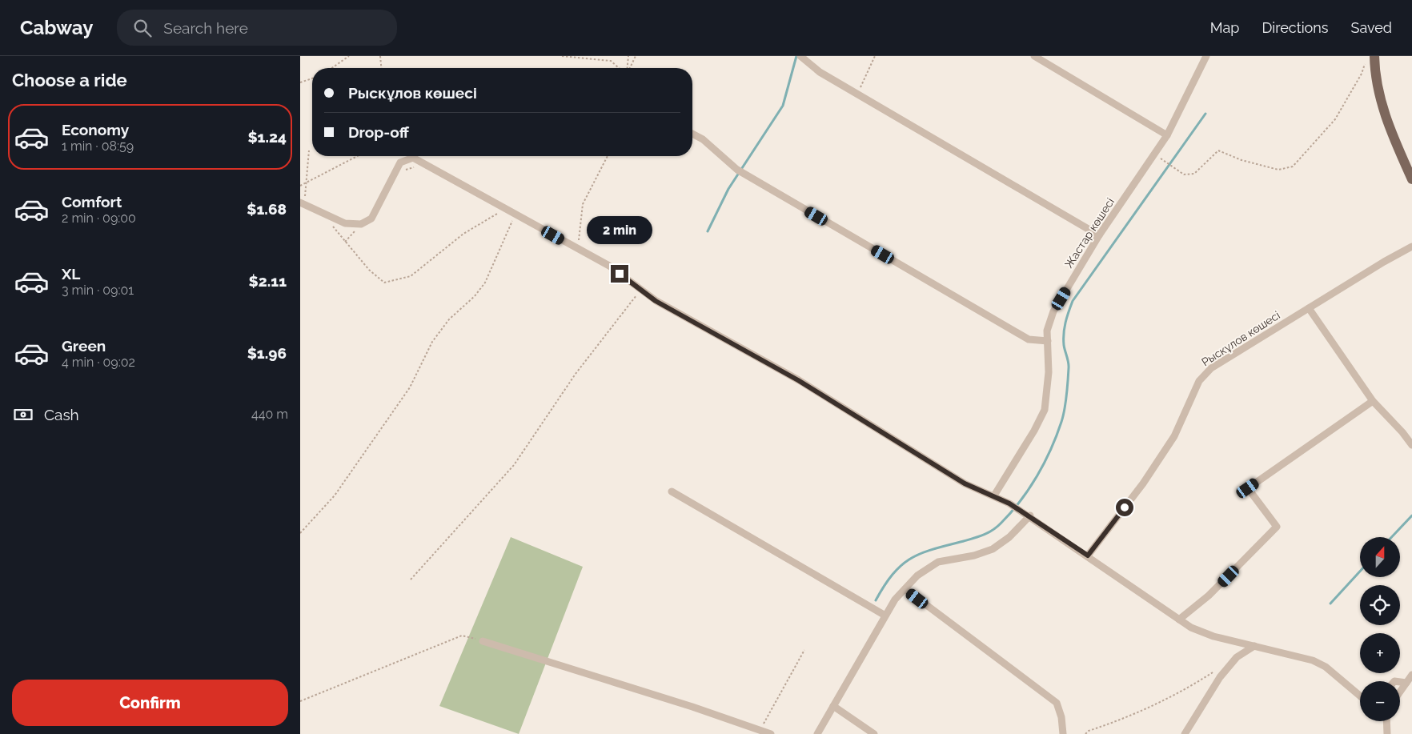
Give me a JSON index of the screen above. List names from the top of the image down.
{
  "streets": {
    "street": ["Жастар көшесі", "Рыскұлов көшесі"]
  },
  "north": "top",
  "page": {
    "header": "Cabway",
    "search": "Search here",
    "nav": ["Map", "Directions", "Saved"],
    "heading": "Choose a ride",
    "banner": ["Рыскұлов көшесі", "Drop-off"],
    "list": [
      {
        "name": "Economy",
        "note": "1 min · 08:59",
        "value": "$1.24"
      },
      {
        "name": "Comfort",
        "note": "2 min · 09:00",
        "value": "$1.68"
      },
      {
        "name": "XL",
        "note": "3 min · 09:01",
        "value": "$2.11"
      },
      {
        "name": "Green",
        "note": "4 min · 09:02",
        "value": "$1.96"
      }
    ],
    "bubble": "2 min",
    "pay": ["Cash", "440 m"],
    "map_buttons": ["+", "−"],
    "buttons": "Confirm"
  }
}
